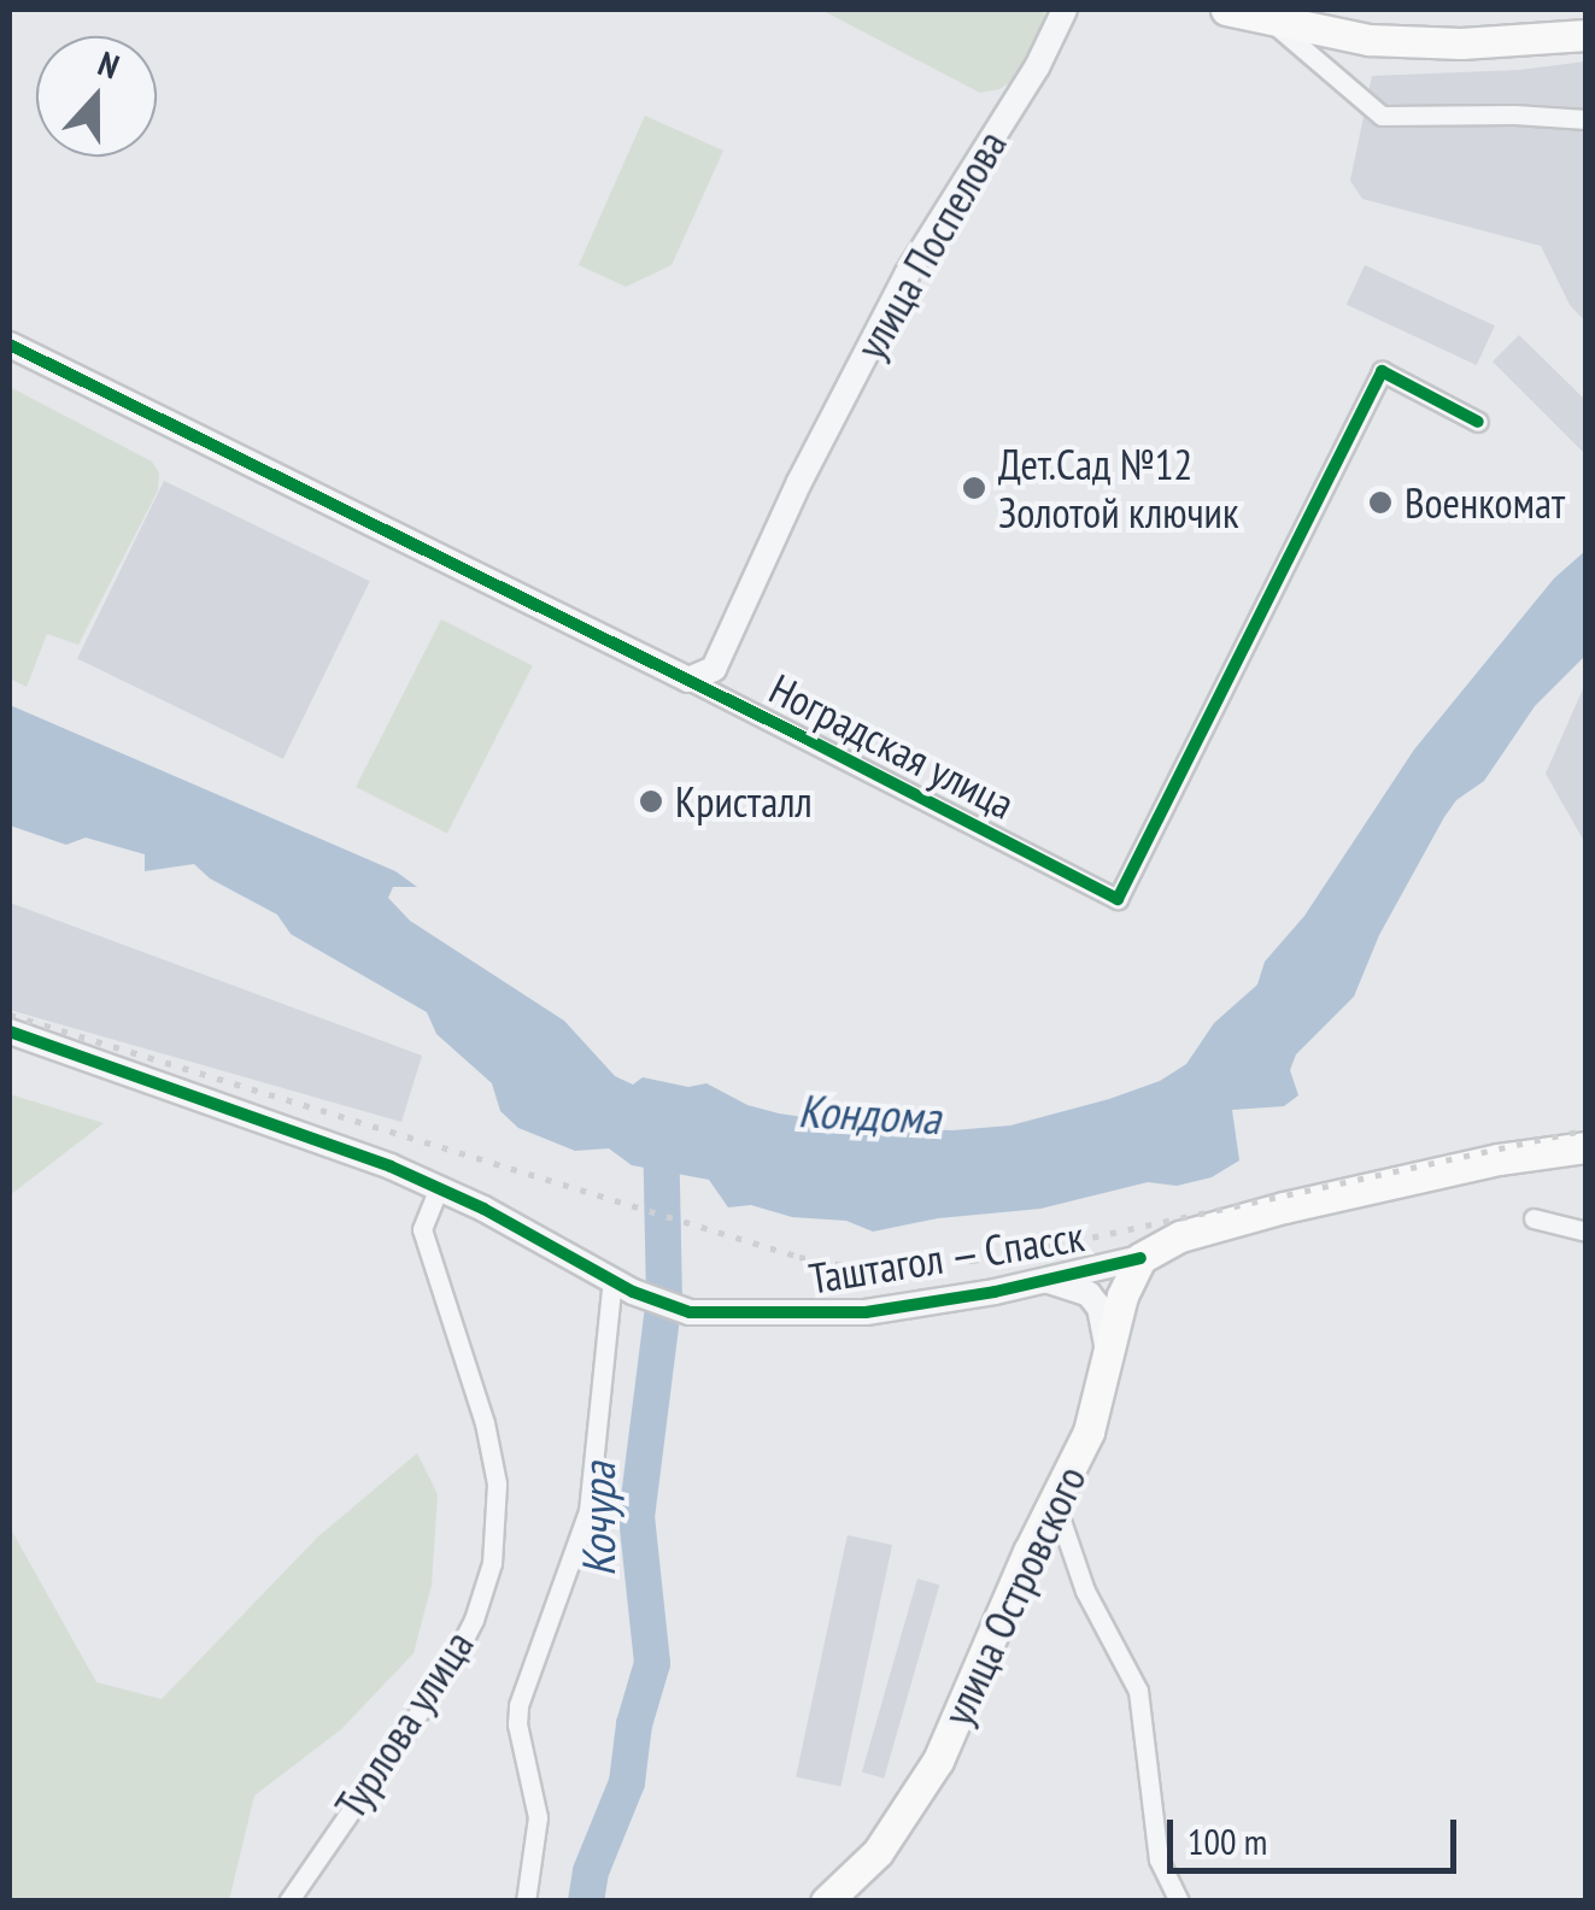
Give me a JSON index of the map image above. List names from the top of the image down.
{
  "streets": {
    "main road": ["улица Островского"],
    "street": [
      "улица Поспелова",
      "Ноградская улица",
      "Таштагол — Спасск",
      "Турлова улица"
    ]
  },
  "crossings": [
    ["улица Поспелова", "Ноградская улица"],
    ["Таштагол — Спасск", "улица Островского"],
    ["Таштагол — Спасск", "Турлова улица"]
  ],
  "water": ["Кондома", "Кочура"],
  "places": ["Дет.Сад №12 Золотой ключик", "Военкомат", "Кристалл"],
  "scale_bar": "100 m",
  "north": "top"
}
